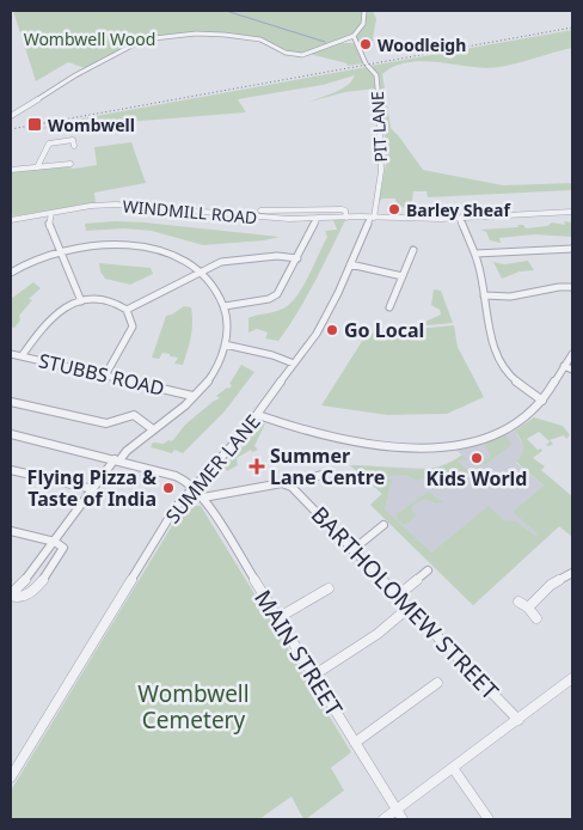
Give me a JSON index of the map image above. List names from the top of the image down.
{
  "streets": {
    "street": [
      "PIT LANE",
      "WINDMILL ROAD",
      "STUBBS ROAD",
      "SUMMER LANE",
      "BARTHOLOMEW STREET",
      "MAIN STREET"
    ]
  },
  "crossings": [
    ["PIT LANE", "WINDMILL ROAD"],
    ["PIT LANE", "SUMMER LANE"],
    ["WINDMILL ROAD", "SUMMER LANE"],
    ["SUMMER LANE", "MAIN STREET"]
  ],
  "parks": ["Wombwell Wood", "Wombwell Cemetery"],
  "places": {
    "other": [
      "Woodleigh",
      "Barley Sheaf",
      "Go Local",
      "Kids World",
      "Flying Pizza & Taste of India"
    ],
    "transit": ["Wombwell"],
    "health": ["Summer Lane Centre"]
  }
}
